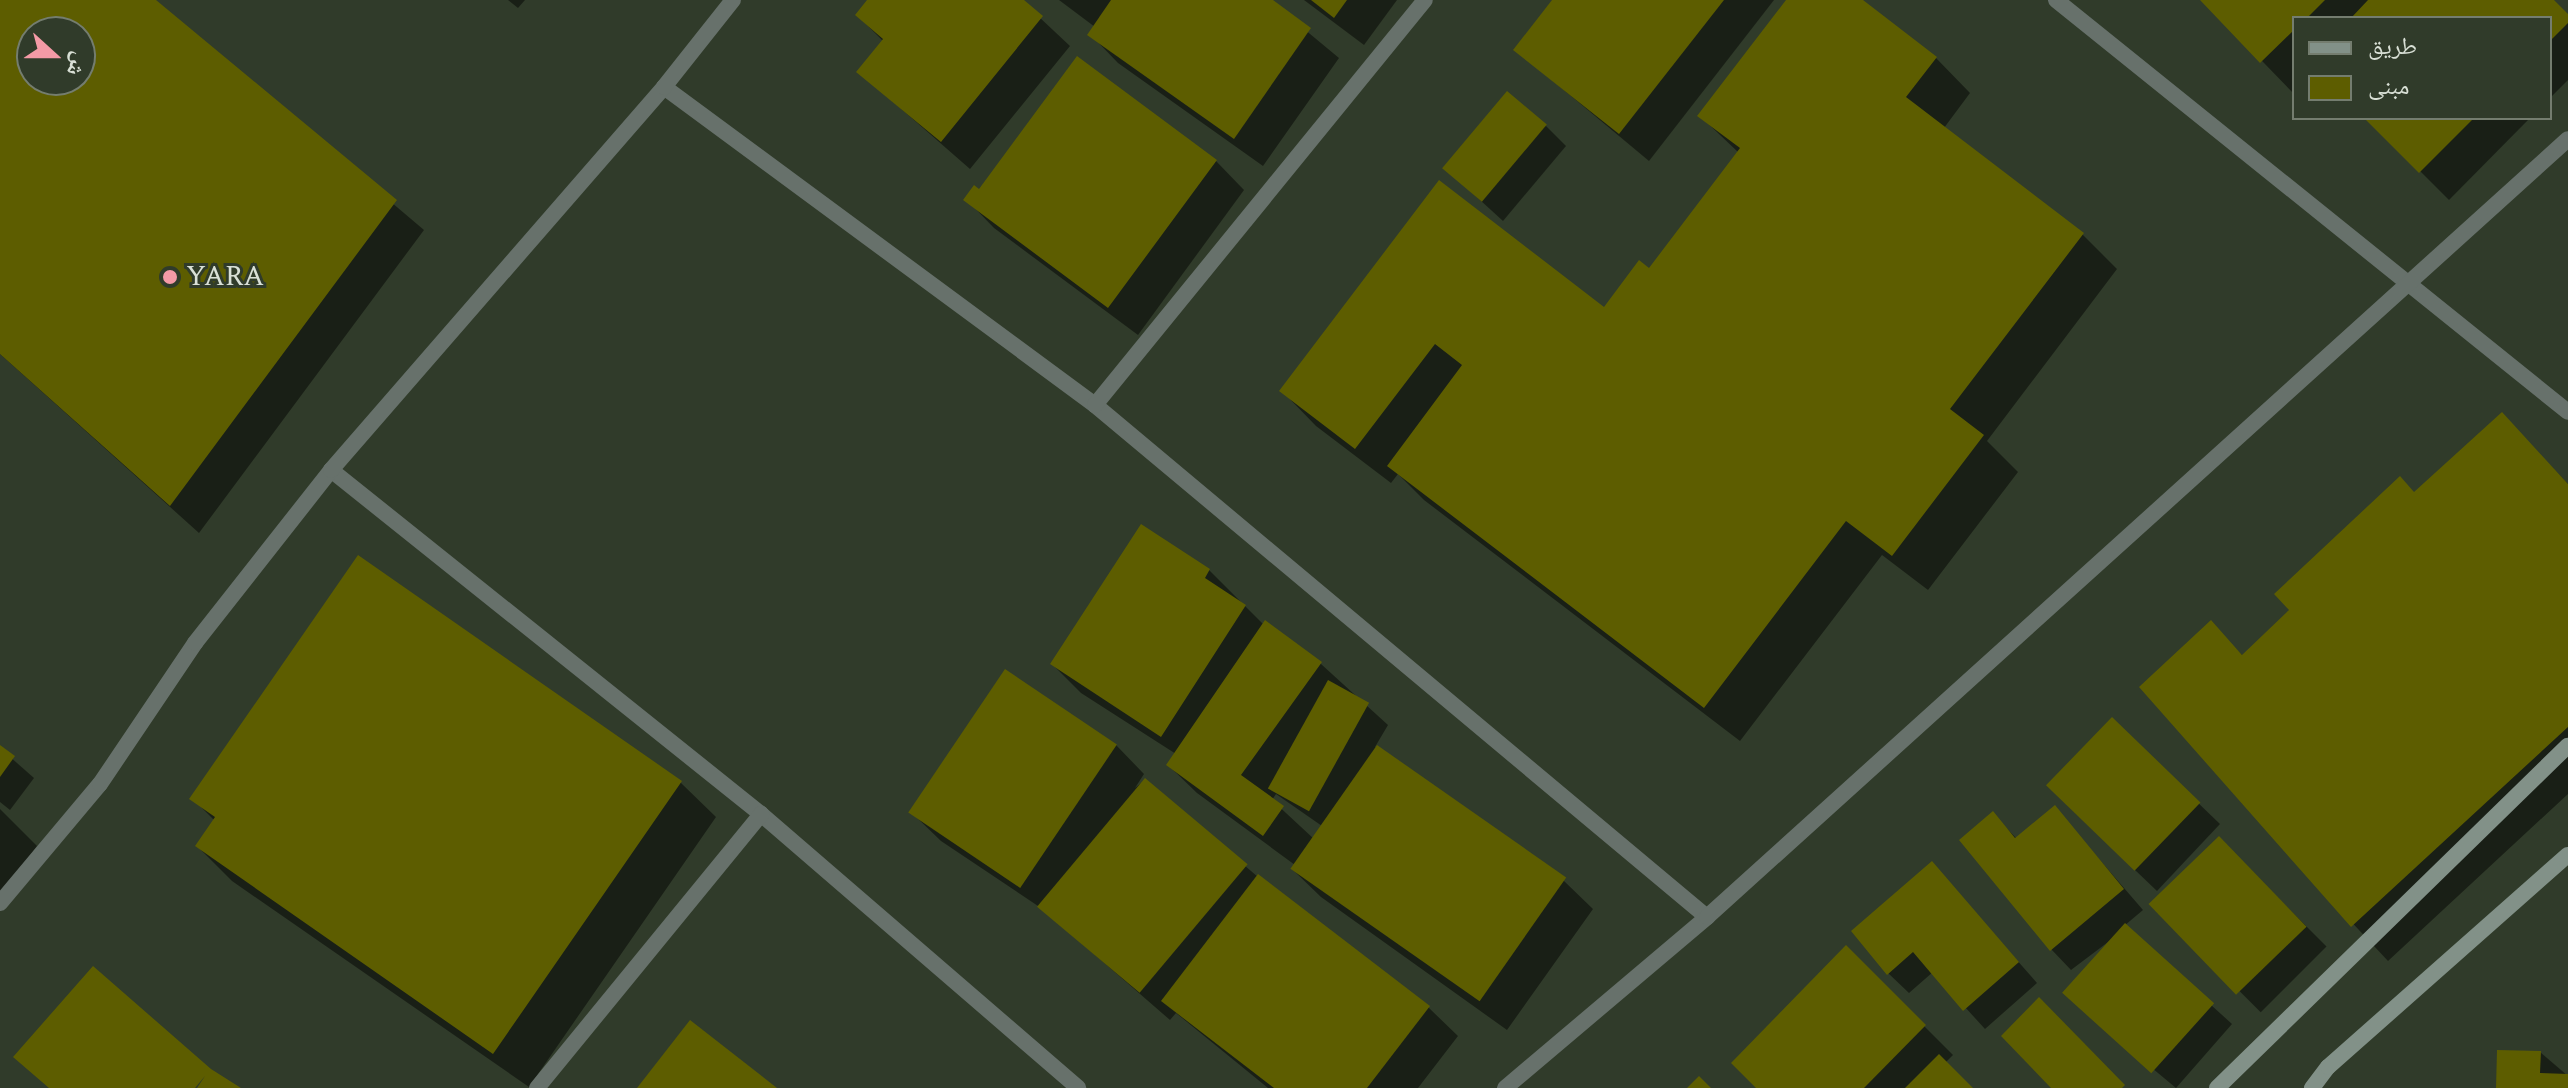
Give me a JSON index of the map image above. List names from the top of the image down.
{
  "places": ["YARA"],
  "legend": ["طريق", "مبنى"],
  "north": "right"
}
